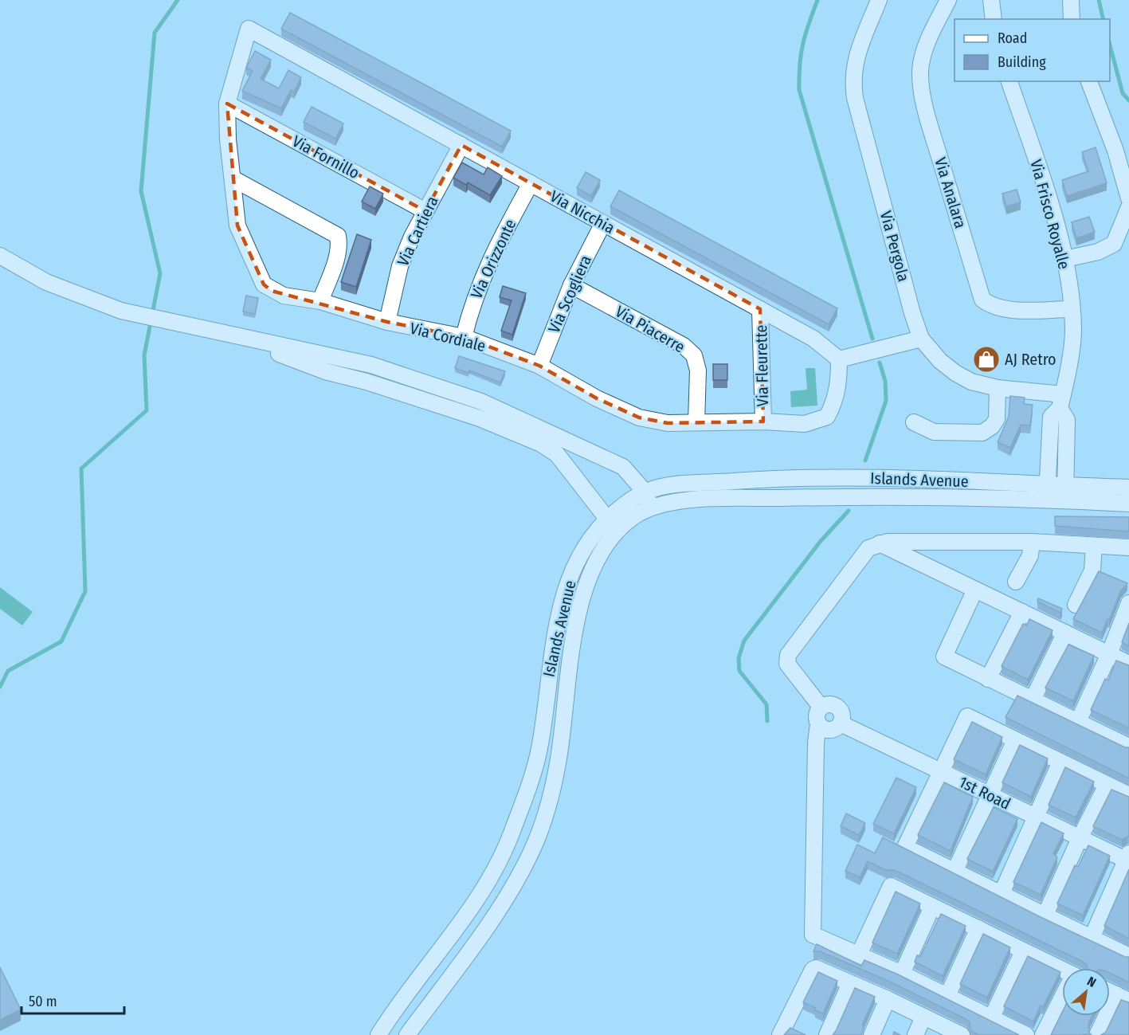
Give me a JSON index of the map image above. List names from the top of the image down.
{
  "streets": {
    "street": [
      "Via Fornillo",
      "Via Analara",
      "Via Nicchia",
      "Via Frisco Royalle",
      "Via Cartiera",
      "Via Pergola",
      "Via Orizzonte",
      "Via Scogliera",
      "Via Piacerre",
      "Via Cordiale",
      "Via Fleurette",
      "Islands Avenue",
      "1st Road"
    ]
  },
  "crossings": [
    ["Via Fornillo", "Via Cartiera"],
    ["Via Fornillo", "Via Cordiale"],
    ["Via Analara", "Via Frisco Royalle"],
    ["Via Nicchia", "Via Cartiera"],
    ["Via Nicchia", "Via Orizzonte"],
    ["Via Nicchia", "Via Scogliera"],
    ["Via Nicchia", "Via Cordiale"],
    ["Via Nicchia", "Via Fleurette"],
    ["Via Frisco Royalle", "Via Pergola"],
    ["Via Frisco Royalle", "Islands Avenue"],
    ["Via Cartiera", "Via Cordiale"],
    ["Via Orizzonte", "Via Cordiale"],
    ["Via Scogliera", "Via Piacerre"],
    ["Via Scogliera", "Via Cordiale"],
    ["Via Piacerre", "Via Cordiale"],
    ["Via Cordiale", "Via Fleurette"]
  ],
  "places": {
    "shop": ["AJ Retro"]
  },
  "legend": ["Road", "Building"],
  "scale_bar": "50 m",
  "north": "top right"
}
